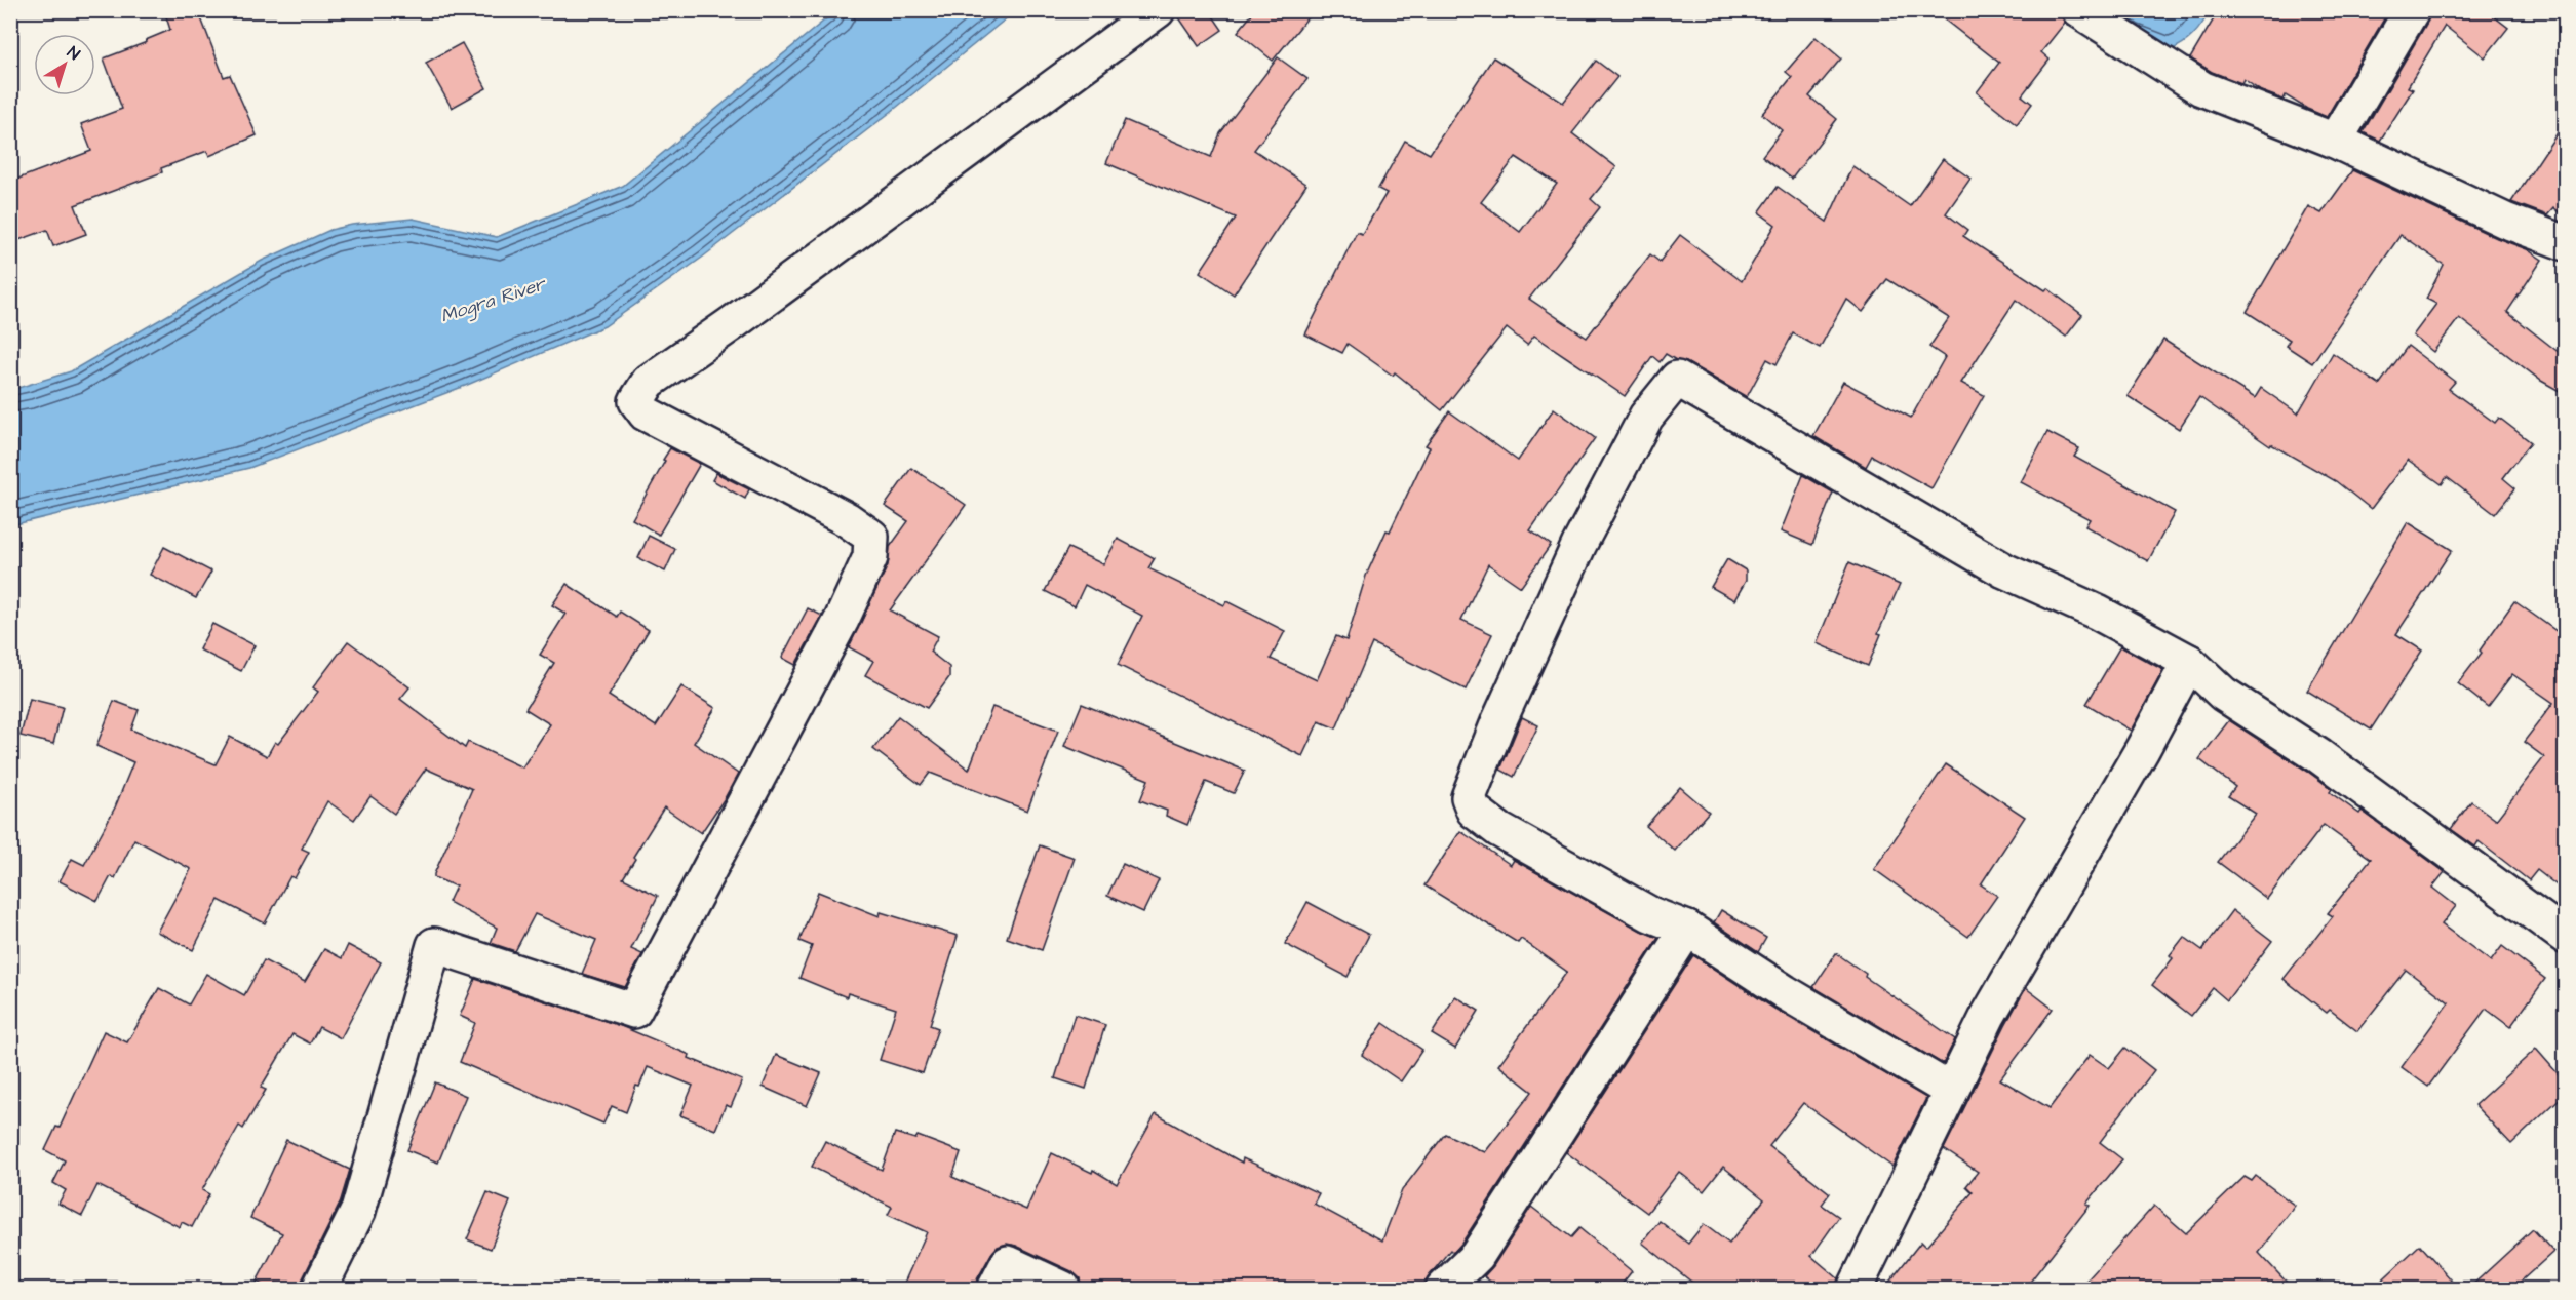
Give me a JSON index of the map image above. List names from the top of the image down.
{
  "water": ["Mogra River"],
  "north": "top right"
}
